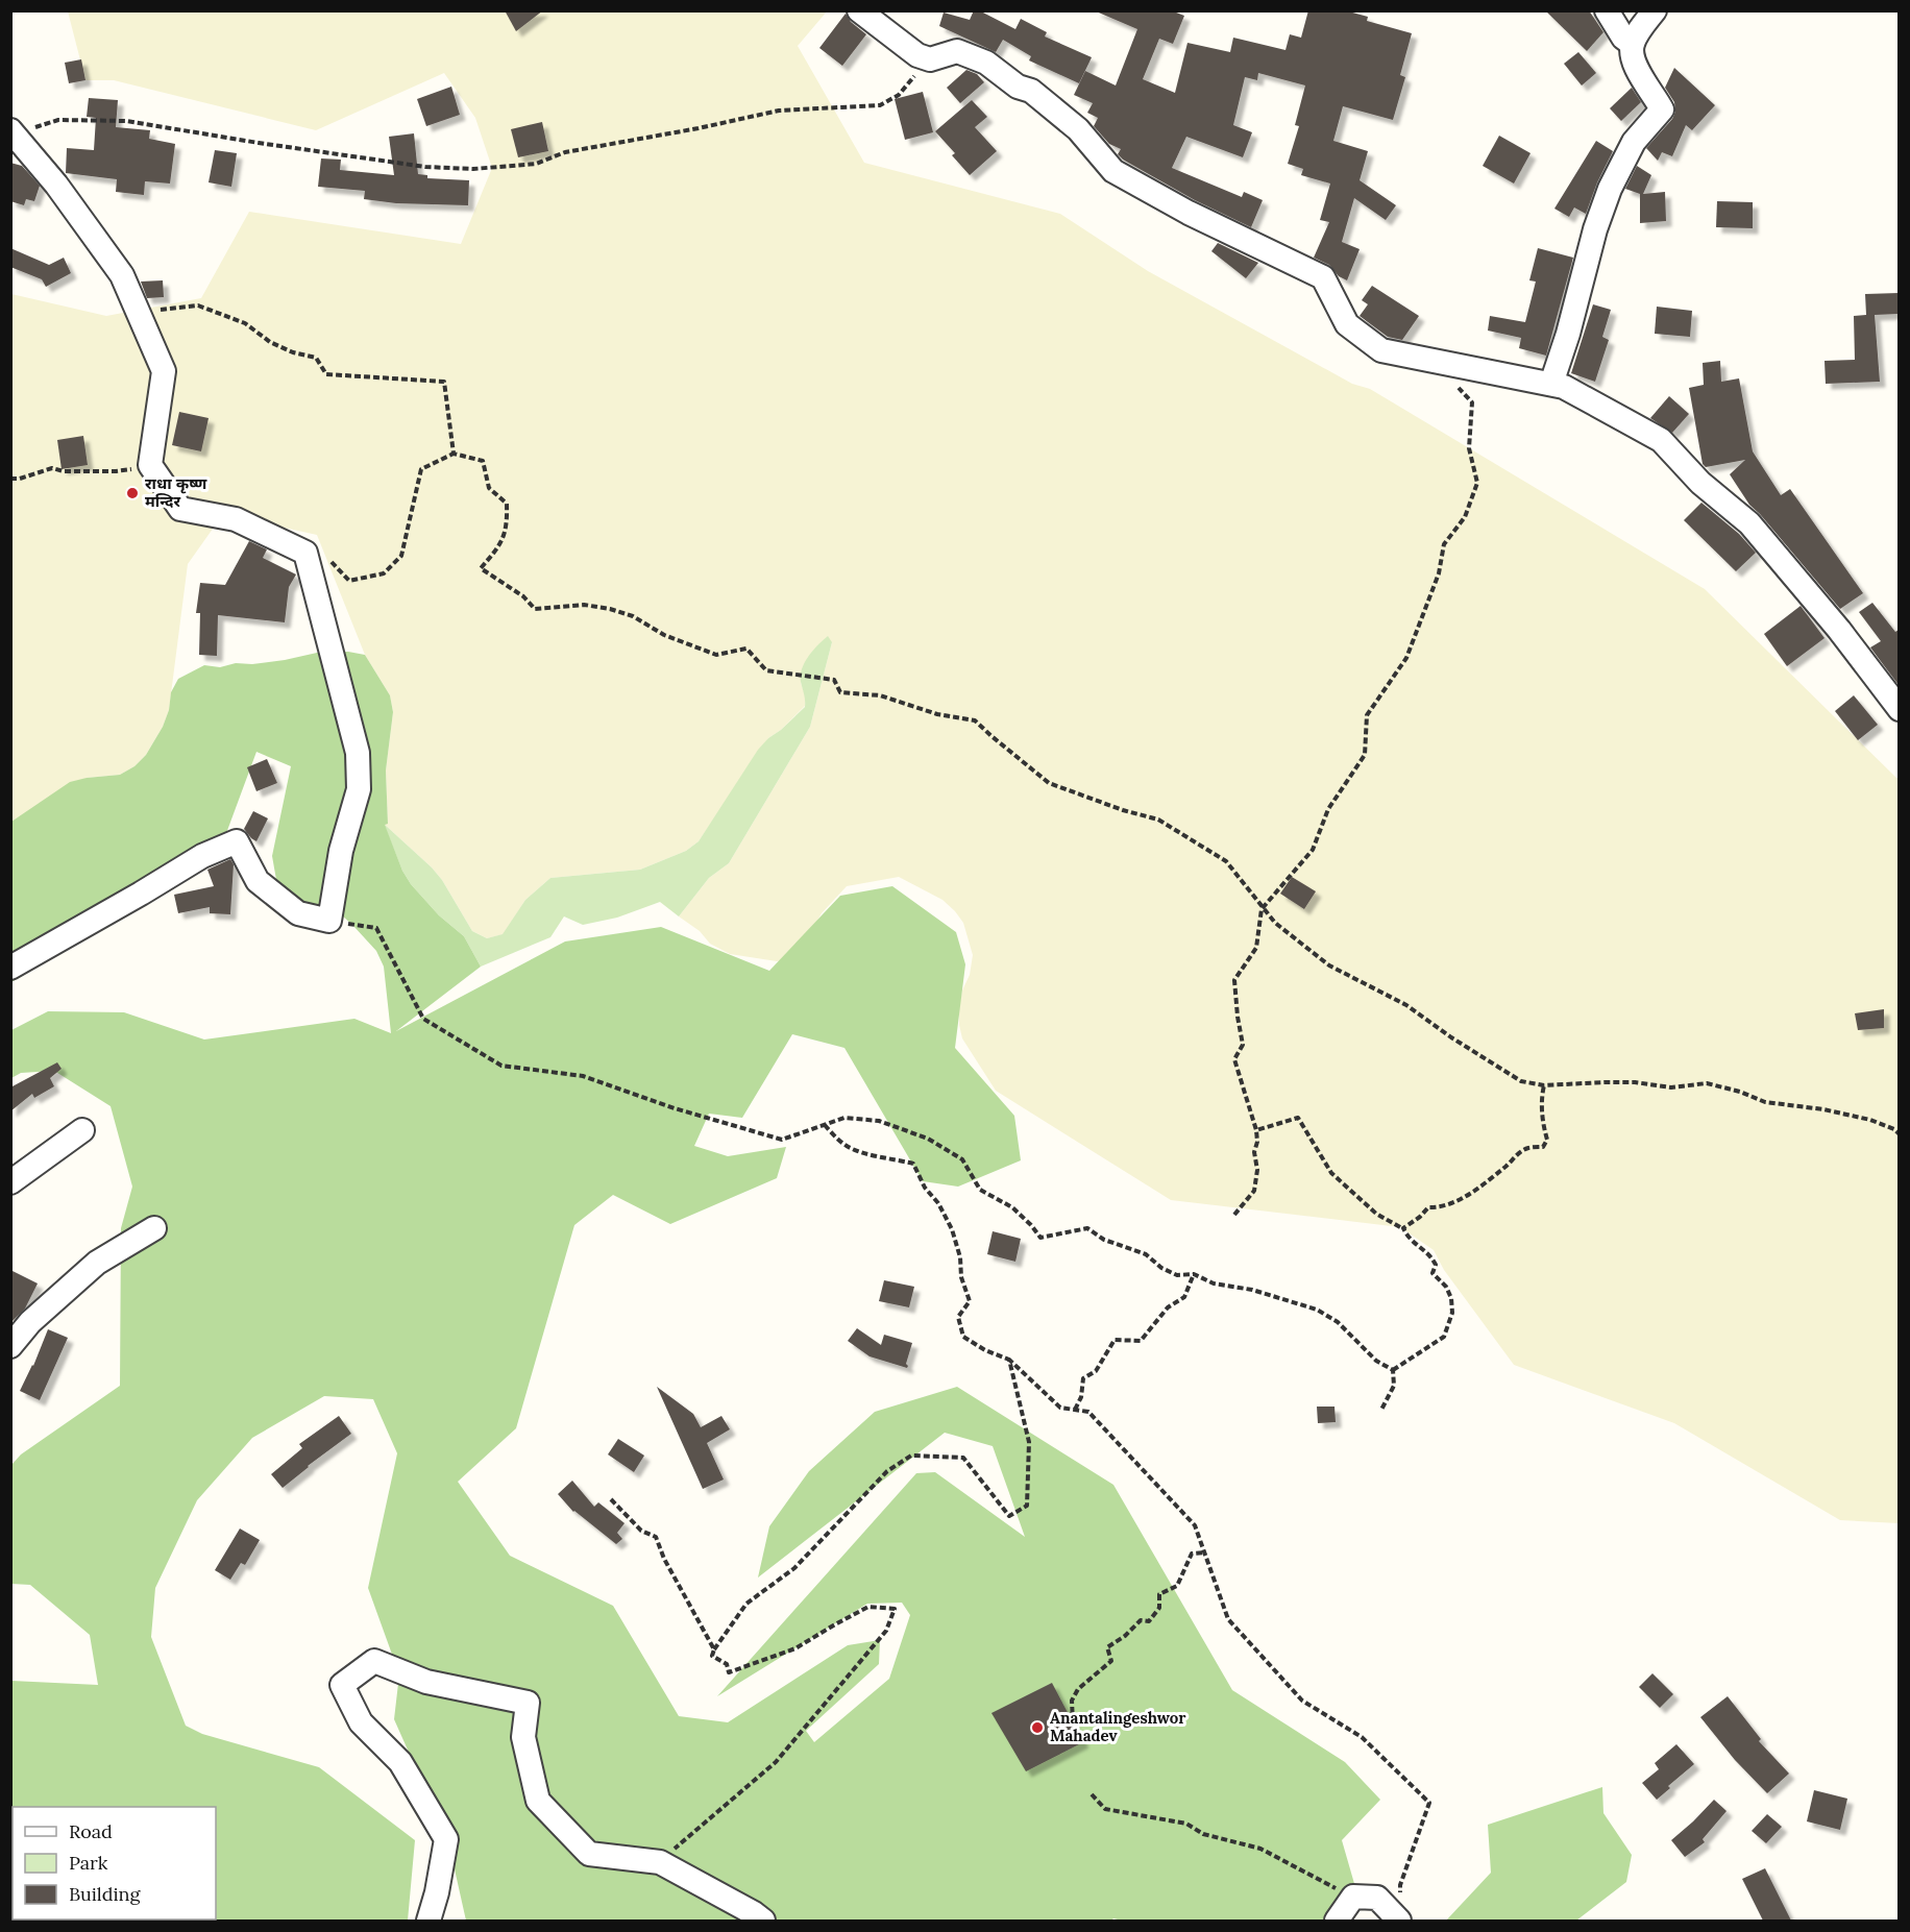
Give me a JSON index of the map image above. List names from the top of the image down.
{
  "places": ["राधा कृष्ण मन्दिर", "Anantalingeshwor Mahadev"],
  "legend": ["Road", "Park", "Building"]
}
